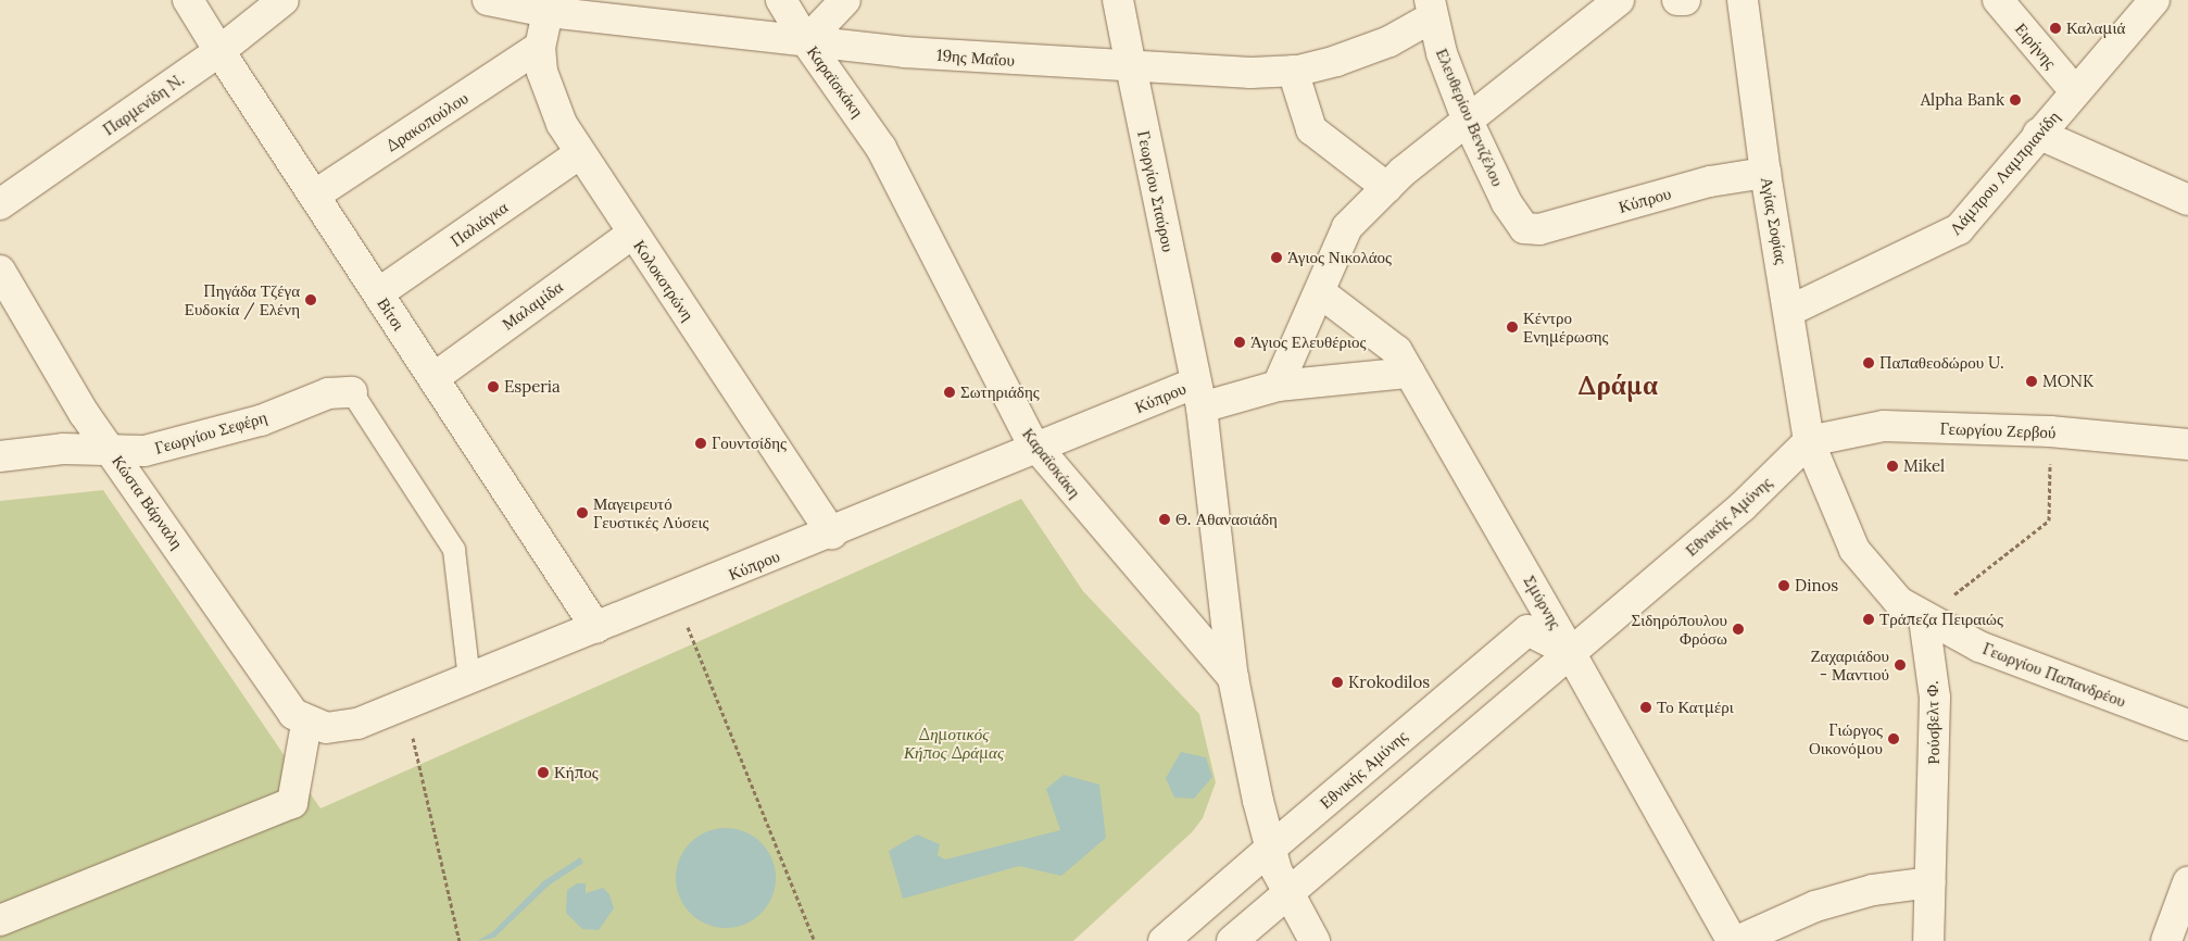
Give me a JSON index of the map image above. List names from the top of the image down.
{
  "streets": {
    "street": [
      "Ειρήνης",
      "19ης Μαΐου",
      "Καραϊσκάκη",
      "Παρμενίδη N.",
      "Ελευθερίου Βενιζέλου",
      "Δρακοπούλου",
      "Λάμπρου Λαμπριανίδη",
      "Γεωργίου Σταύρου",
      "Κύπρου",
      "Αγίας Σοφίας",
      "Παλιάγκα",
      "Κολοκοτρώνη",
      "Μαλαμίδα",
      "Βίτσι",
      "Γεωργίου Ζερβού",
      "Γεωργίου Σεφέρη",
      "Κώστα Βάρναλη",
      "Εθνικής Αμύνης",
      "Σμύρνης",
      "Γεωργίου Παπανδρέου",
      "Ρούσβελτ Φ."
    ]
  },
  "crossings": [
    ["Ειρήνης", "Λάμπρου Λαμπριανίδη"],
    ["19ης Μαΐου", "Καραϊσκάκη"],
    ["19ης Μαΐου", "Ελευθερίου Βενιζέλου"],
    ["19ης Μαΐου", "Γεωργίου Σταύρου"],
    ["19ης Μαΐου", "Κολοκοτρώνη"],
    ["Καραϊσκάκη", "Κύπρου"],
    ["Καραϊσκάκη", "Εθνικής Αμύνης"],
    ["Παρμενίδη N.", "Βίτσι"],
    ["Ελευθερίου Βενιζέλου", "Κύπρου"],
    ["Δρακοπούλου", "Κολοκοτρώνη"],
    ["Δρακοπούλου", "Βίτσι"],
    ["Λάμπρου Λαμπριανίδη", "Αγίας Σοφίας"],
    ["Γεωργίου Σταύρου", "Κύπρου"],
    ["Κύπρου", "Αγίας Σοφίας"],
    ["Κύπρου", "Κολοκοτρώνη"],
    ["Κύπρου", "Βίτσι"],
    ["Κύπρου", "Κώστα Βάρναλη"],
    ["Κύπρου", "Σμύρνης"],
    ["Αγίας Σοφίας", "Γεωργίου Ζερβού"],
    ["Αγίας Σοφίας", "Εθνικής Αμύνης"],
    ["Παλιάγκα", "Κολοκοτρώνη"],
    ["Παλιάγκα", "Βίτσι"],
    ["Κολοκοτρώνη", "Μαλαμίδα"],
    ["Μαλαμίδα", "Βίτσι"],
    ["Γεωργίου Ζερβού", "Εθνικής Αμύνης"],
    ["Γεωργίου Σεφέρη", "Κώστα Βάρναλη"],
    ["Εθνικής Αμύνης", "Σμύρνης"],
    ["Γεωργίου Παπανδρέου", "Ρούσβελτ Φ."]
  ],
  "districts": ["Δράμα"],
  "parks": ["Δημοτικός Κήπος Δράμας"],
  "places": [
    "Καλαμιά",
    "Alpha Bank",
    "Άγιος Νικολάος",
    "Πηγάδα Τζέγα Ευδοκία / Ελένη",
    "Κέντρο Ενημέρωσης",
    "Άγιος Ελευθέριος",
    "Παπαθεοδώρου U.",
    "MONK",
    "Esperia",
    "Σωτηριάδης",
    "Γουντσίδης",
    "Mikel",
    "Μαγειρευτό Γευστικές Λύσεις",
    "Θ. Αθανασιάδη",
    "Dinos",
    "Τράπεζα Πειραιώς",
    "Σιδηρόπουλου Φρόσω",
    "Ζαχαριάδου - Μαντιού",
    "Krokodilos",
    "Το Κατμέρι",
    "Γιώργος Οικονόμου",
    "Κήπος"
  ]
}
